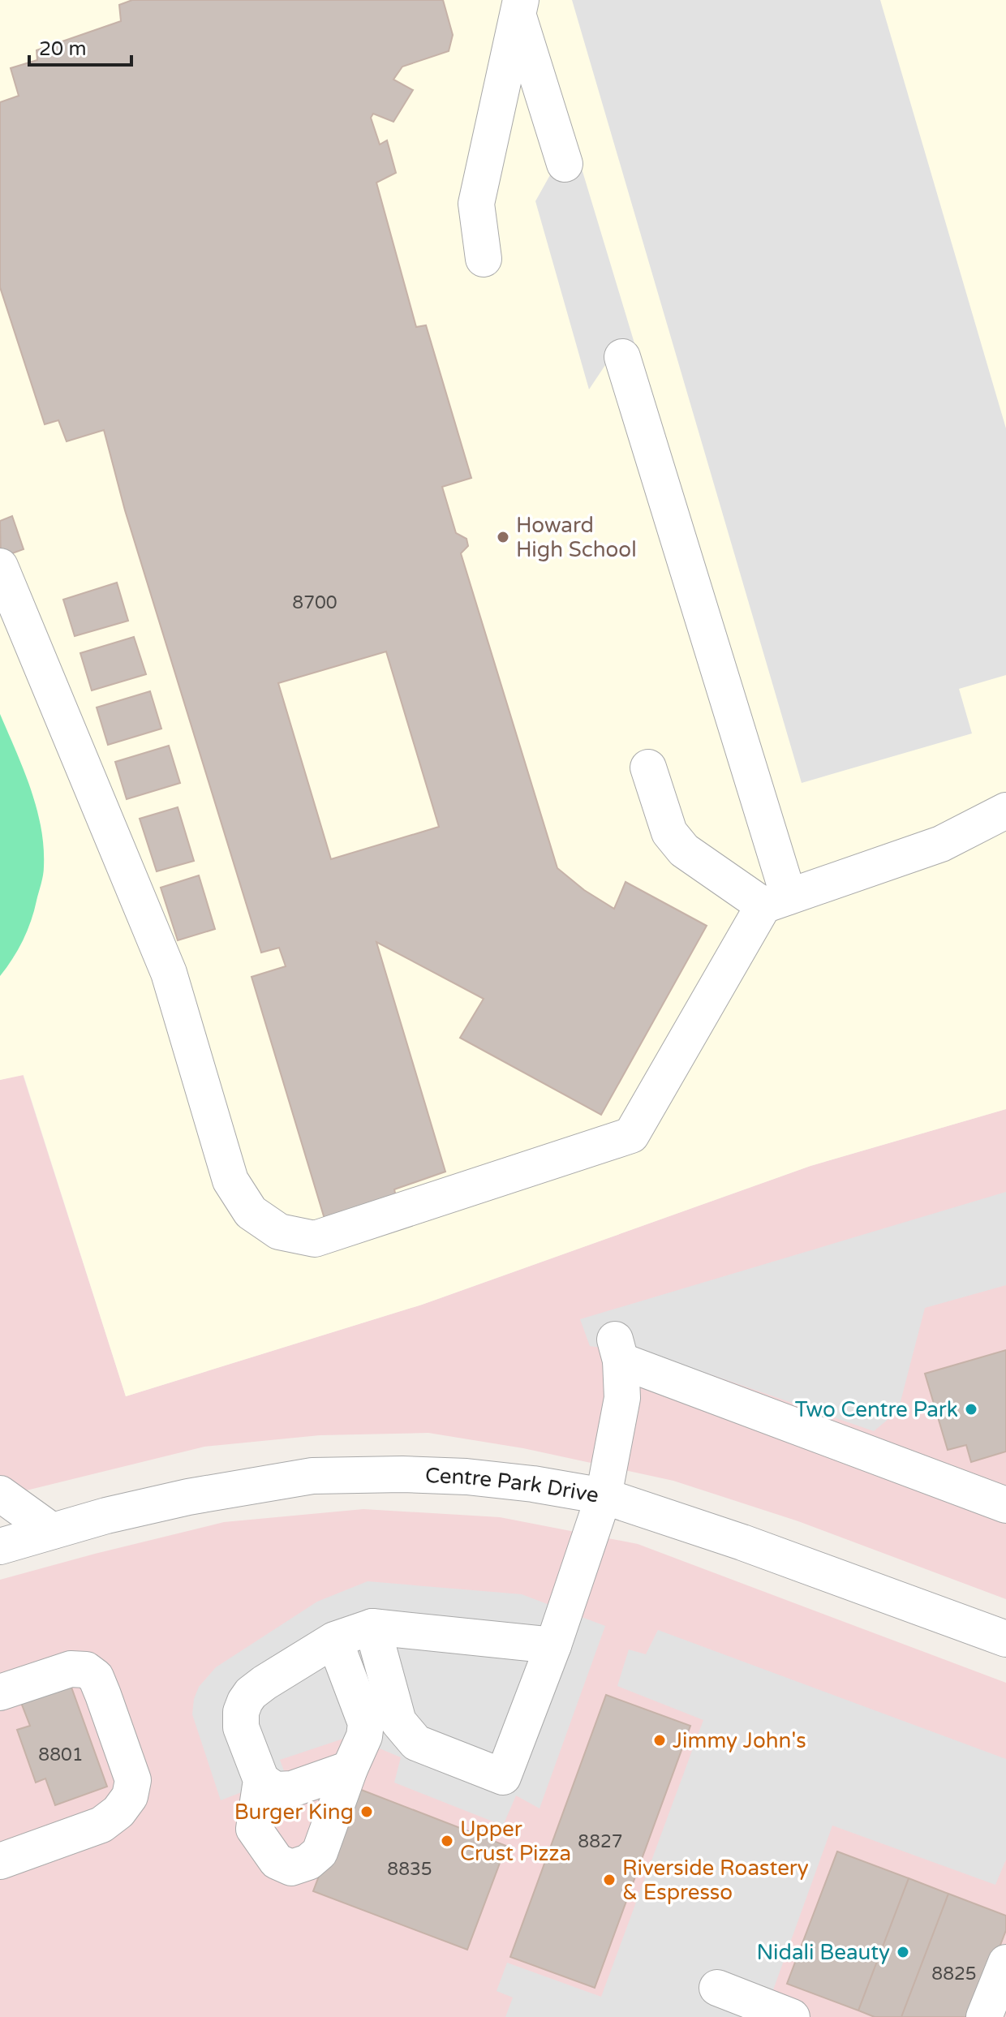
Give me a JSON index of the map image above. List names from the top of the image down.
{
  "streets": {
    "street": ["Centre Park Drive"]
  },
  "places": [
    "Howard High School",
    "Two Centre Park",
    "Jimmy John's",
    "Burger King",
    "Upper Crust Pizza",
    "Riverside Roastery & Espresso",
    "Nidali Beauty"
  ],
  "house_numbers": [
    "8700",
    "8801",
    "8827",
    "8835",
    "8825"
  ],
  "scale_bar": "20 m"
}
